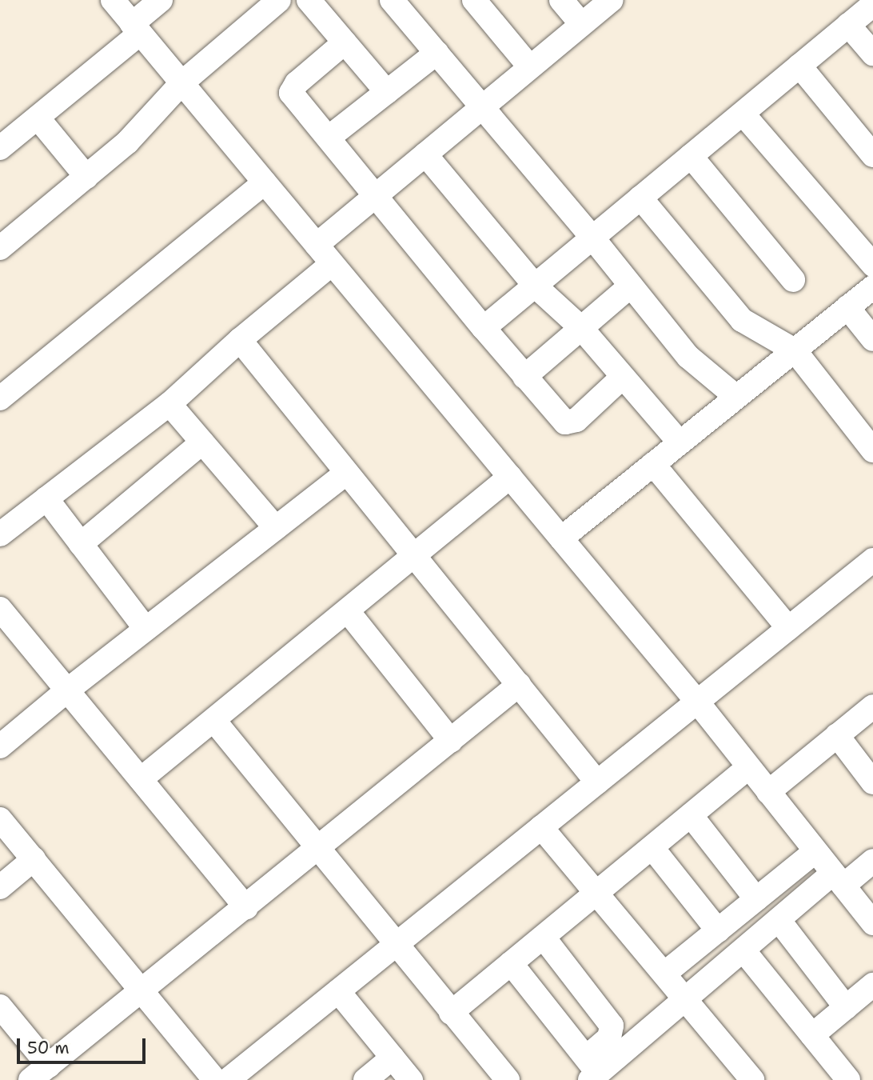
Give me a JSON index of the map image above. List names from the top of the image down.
{
  "scale_bar": "50 m"
}
